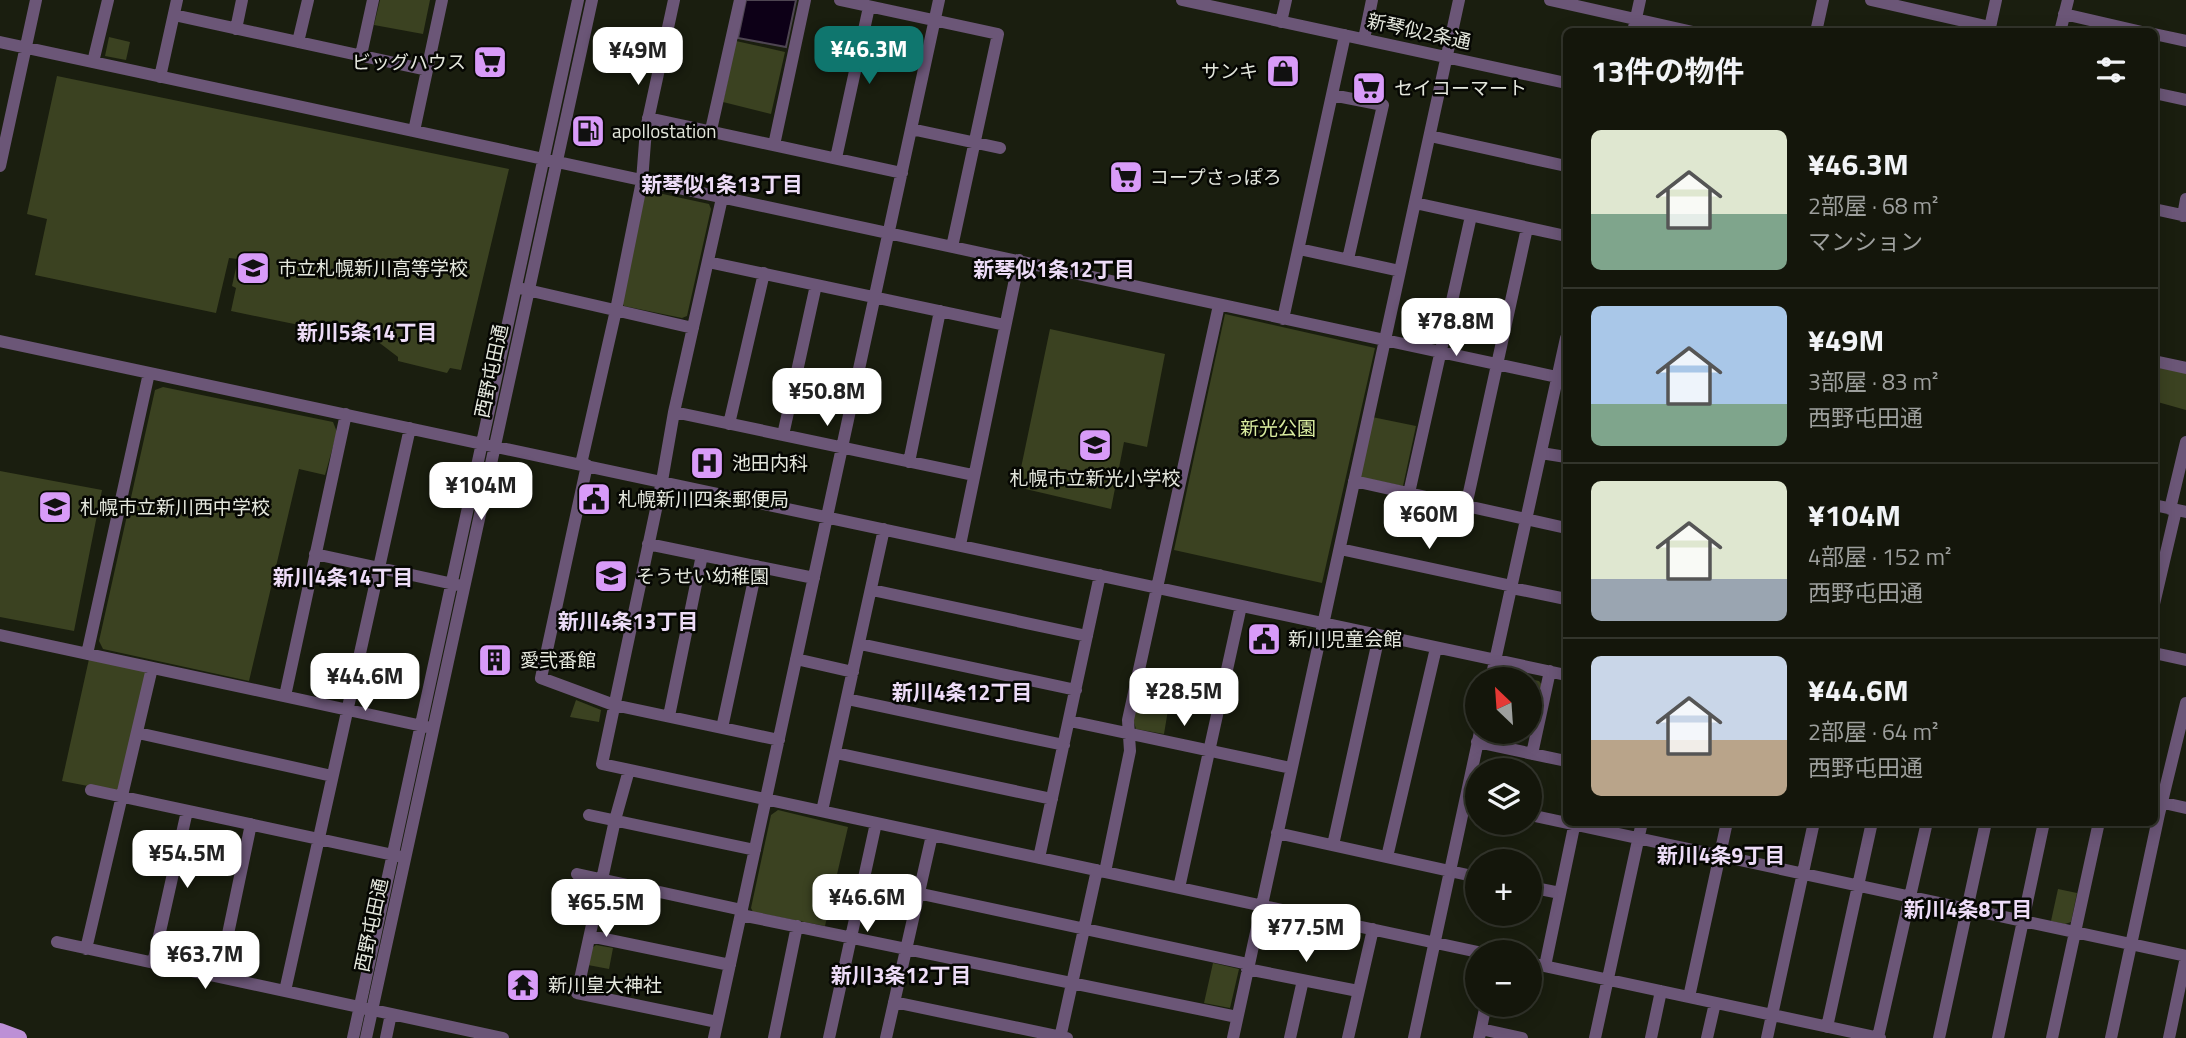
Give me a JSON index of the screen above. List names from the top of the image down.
{
  "streets": {
    "street": ["新琴似2条通", "西野屯田通"]
  },
  "districts": [
    "新琴似1条13丁目",
    "新琴似1条12丁目",
    "新川5条14丁目",
    "新川4条14丁目",
    "新川4条13丁目",
    "新川4条12丁目",
    "新川4条9丁目",
    "新川4条8丁目",
    "新川3条12丁目"
  ],
  "parks": ["新光公園"],
  "places": {
    "supermarket": ["ビッグハウス", "セイコーマート", "コープさっぽろ"],
    "shop": ["サンキ"],
    "fuel station": ["apollostation"],
    "school or university": [
      "市立札幌新川高等学校",
      "札幌市立新光小学校",
      "札幌市立新川西中学校",
      "そうせい幼稚園"
    ],
    "hospital": ["池田内科"],
    "public building": ["札幌新川四条郵便局", "新川児童会館"],
    "building": ["愛弐番館"],
    "temple": ["新川皇大神社"]
  },
  "north": "top left",
  "page": {
    "price": [
      "¥46.3M",
      "¥49M",
      "¥78.8M",
      "¥50.8M",
      "¥104M",
      "¥60M",
      "¥44.6M",
      "¥28.5M",
      "¥54.5M",
      "¥46.6M",
      "¥65.5M",
      "¥77.5M",
      "¥63.7M"
    ],
    "heading": "13件の物件",
    "list": [
      {
        "name": "¥46.3M",
        "note": "2部屋 · 68 m² · マンション"
      },
      {
        "name": "¥49M",
        "note": "3部屋 · 83 m² · 西野屯田通"
      },
      {
        "name": "¥104M",
        "note": "4部屋 · 152 m² · 西野屯田通"
      },
      {
        "name": "¥44.6M",
        "note": "2部屋 · 64 m² · 西野屯田通"
      }
    ],
    "map_buttons": ["+", "−"]
  }
}
